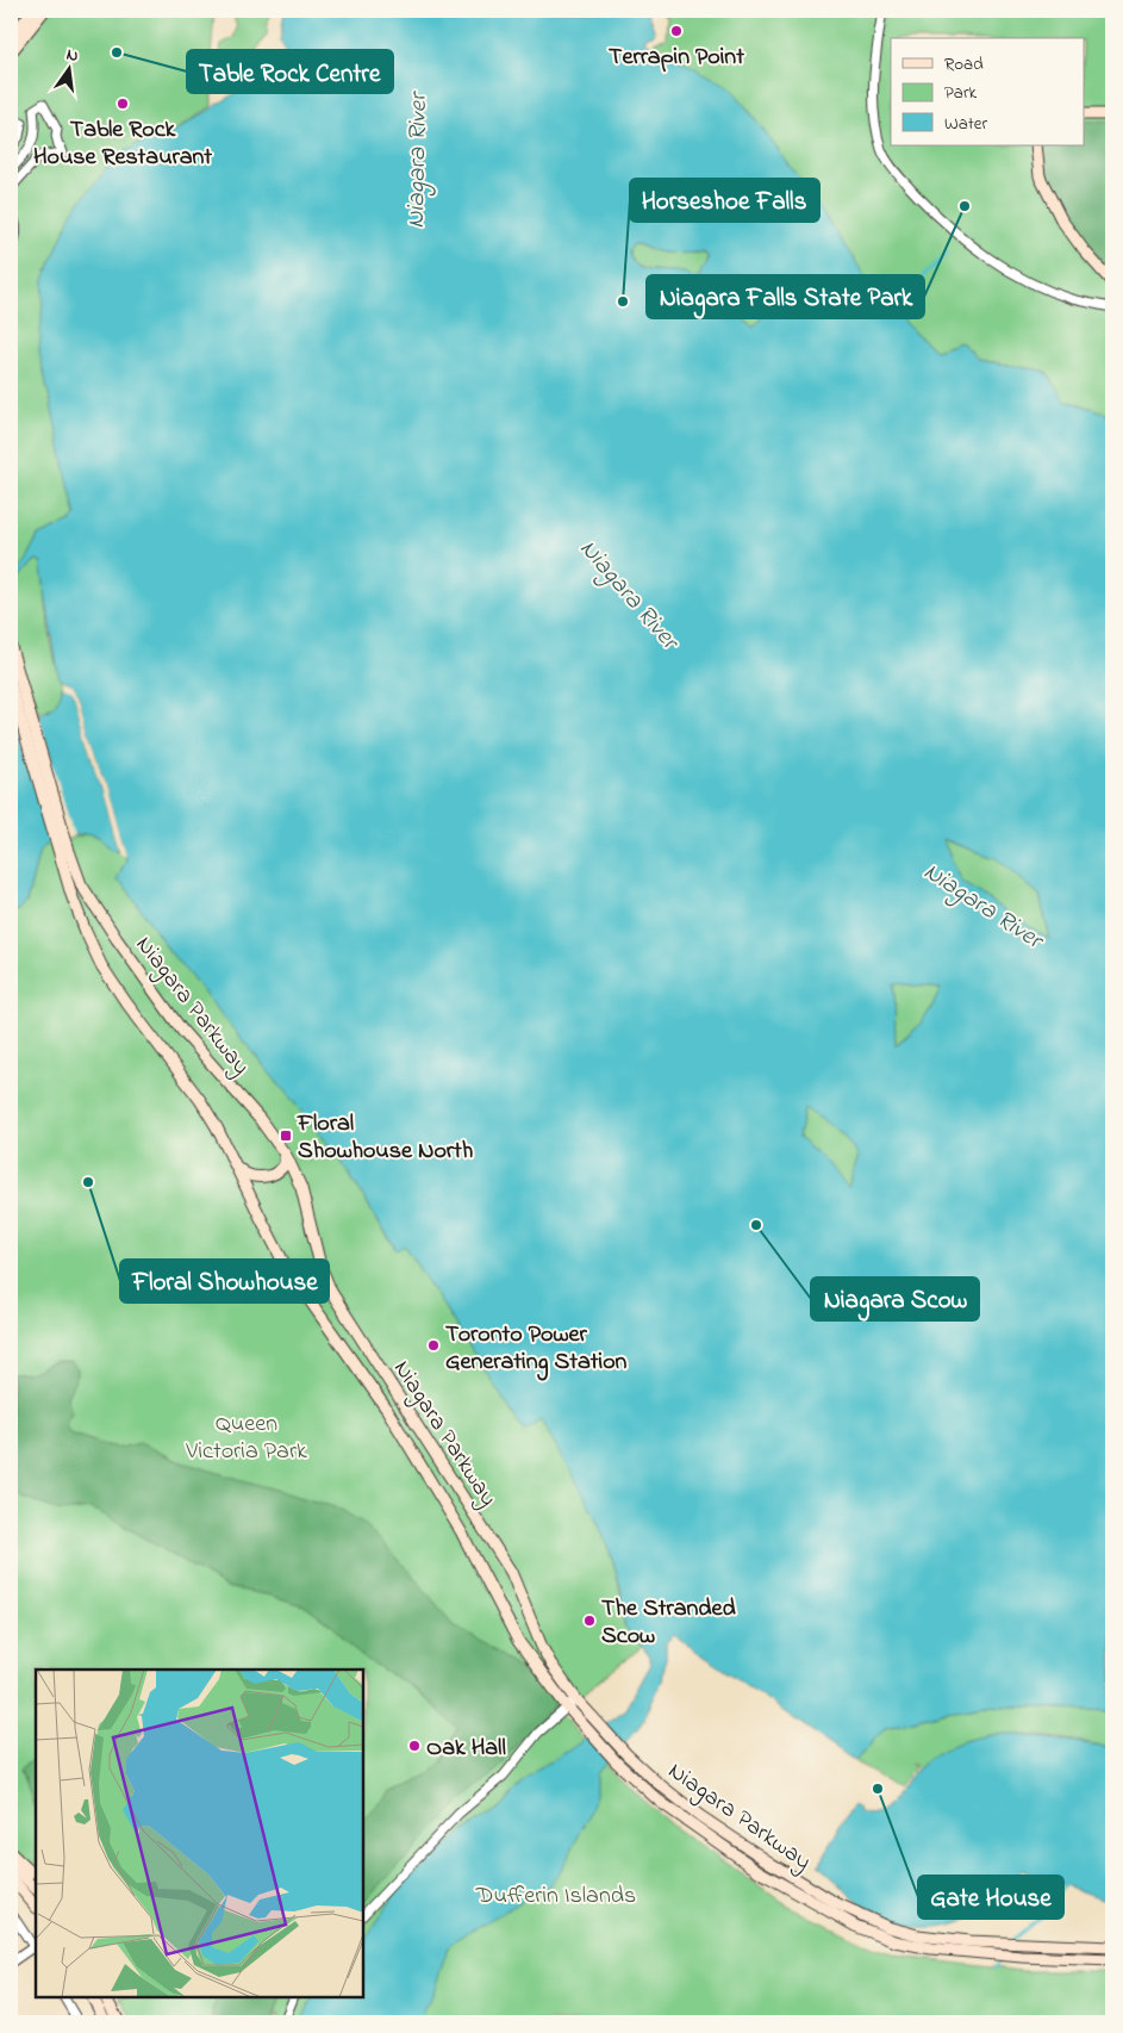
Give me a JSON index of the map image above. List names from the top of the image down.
{
  "streets": {
    "main road": ["Niagara Parkway"]
  },
  "water": ["Niagara River"],
  "parks": ["Queen Victoria Park", "Dufferin Islands"],
  "places": {
    "other": [
      "Terrapin Point",
      "Table Rock Centre",
      "Table Rock House Restaurant",
      "Niagara Falls State Park",
      "Horseshoe Falls",
      "Floral Showhouse",
      "Niagara Scow",
      "Toronto Power Generating Station",
      "The Stranded Scow",
      "Oak Hall",
      "Gate House"
    ],
    "transit": ["Floral Showhouse North"]
  },
  "legend": ["Road", "Park", "Water"],
  "north": "top"
}
